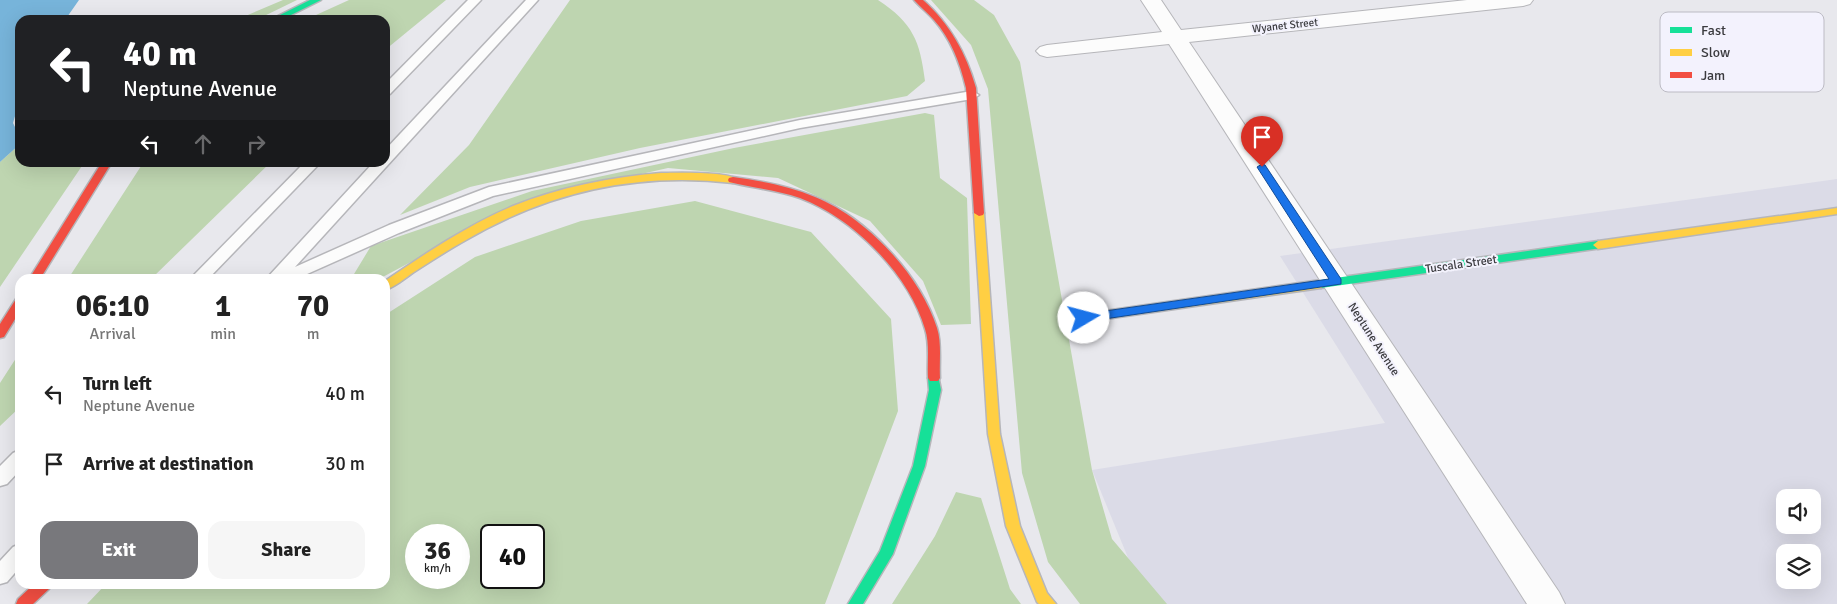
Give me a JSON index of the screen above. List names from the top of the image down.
{
  "streets": {
    "main road": ["Tuscala Street"],
    "street": ["Wyanet Street", "Neptune Avenue"]
  },
  "crossings": [
    ["Wyanet Street", "Neptune Avenue"],
    ["Tuscala Street", "Neptune Avenue"]
  ],
  "legend": ["Fast", "Slow", "Jam"],
  "page": {
    "turn": ["40 m", "Neptune Avenue"],
    "eta": [
      "06:10",
      "Arrival",
      "1",
      "min",
      "70",
      "m"
    ],
    "list": [
      {
        "name": "Turn left",
        "note": "Neptune Avenue",
        "value": "40 m"
      },
      {
        "name": "Arrive at destination",
        "value": "30 m"
      }
    ],
    "buttons": ["Exit", "Share"],
    "speed": "36 km/h",
    "limit": "40"
  }
}
